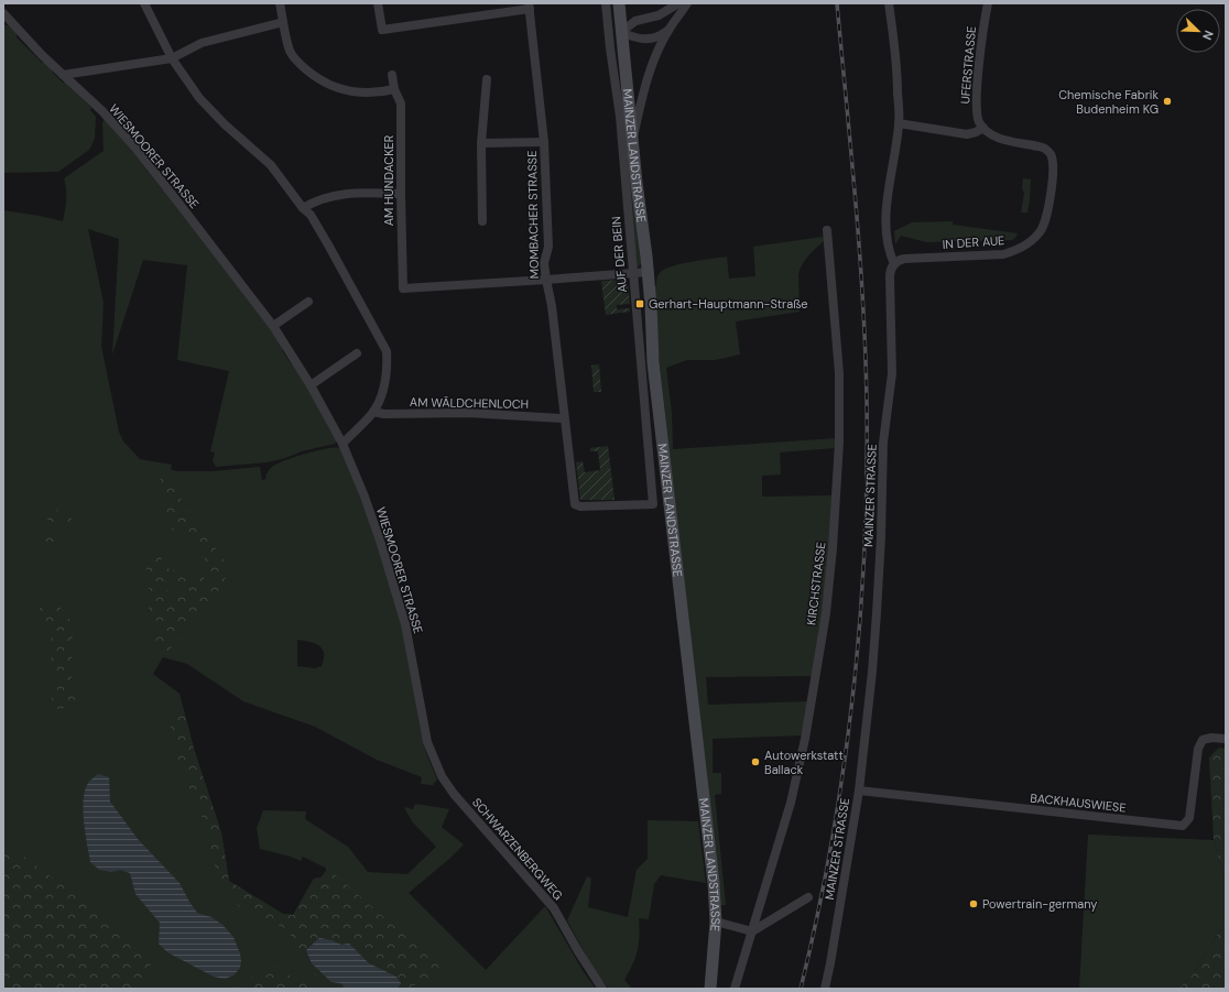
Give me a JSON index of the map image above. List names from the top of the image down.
{
  "streets": {
    "main road": ["MAINZER LANDSTRASSE"],
    "street": [
      "UFERSTRASSE",
      "WIESMOORER STRASSE",
      "AM HUNDACKER",
      "MOMBACHER STRASSE",
      "IN DER AUE",
      "AUF DER BEIN",
      "AM WÄLDCHENLOCH",
      "MAINZER STRASSE",
      "KIRCHSTRASSE",
      "BACKHAUSWIESE",
      "SCHWARZENBERGWEG"
    ]
  },
  "crossings": [
    ["UFERSTRASSE", "IN DER AUE"],
    ["WIESMOORER STRASSE", "SCHWARZENBERGWEG"],
    ["AM HUNDACKER", "MOMBACHER STRASSE"],
    ["MOMBACHER STRASSE", "AUF DER BEIN"],
    ["MOMBACHER STRASSE", "AM WÄLDCHENLOCH"],
    ["IN DER AUE", "MAINZER STRASSE"],
    ["MAINZER STRASSE", "BACKHAUSWIESE"]
  ],
  "places": {
    "other": ["Chemische Fabrik Budenheim KG", "Autowerkstatt Ballack", "Powertrain-germany"],
    "transit": ["Gerhart-Hauptmann-Straße"]
  },
  "north": "bottom right"
}
